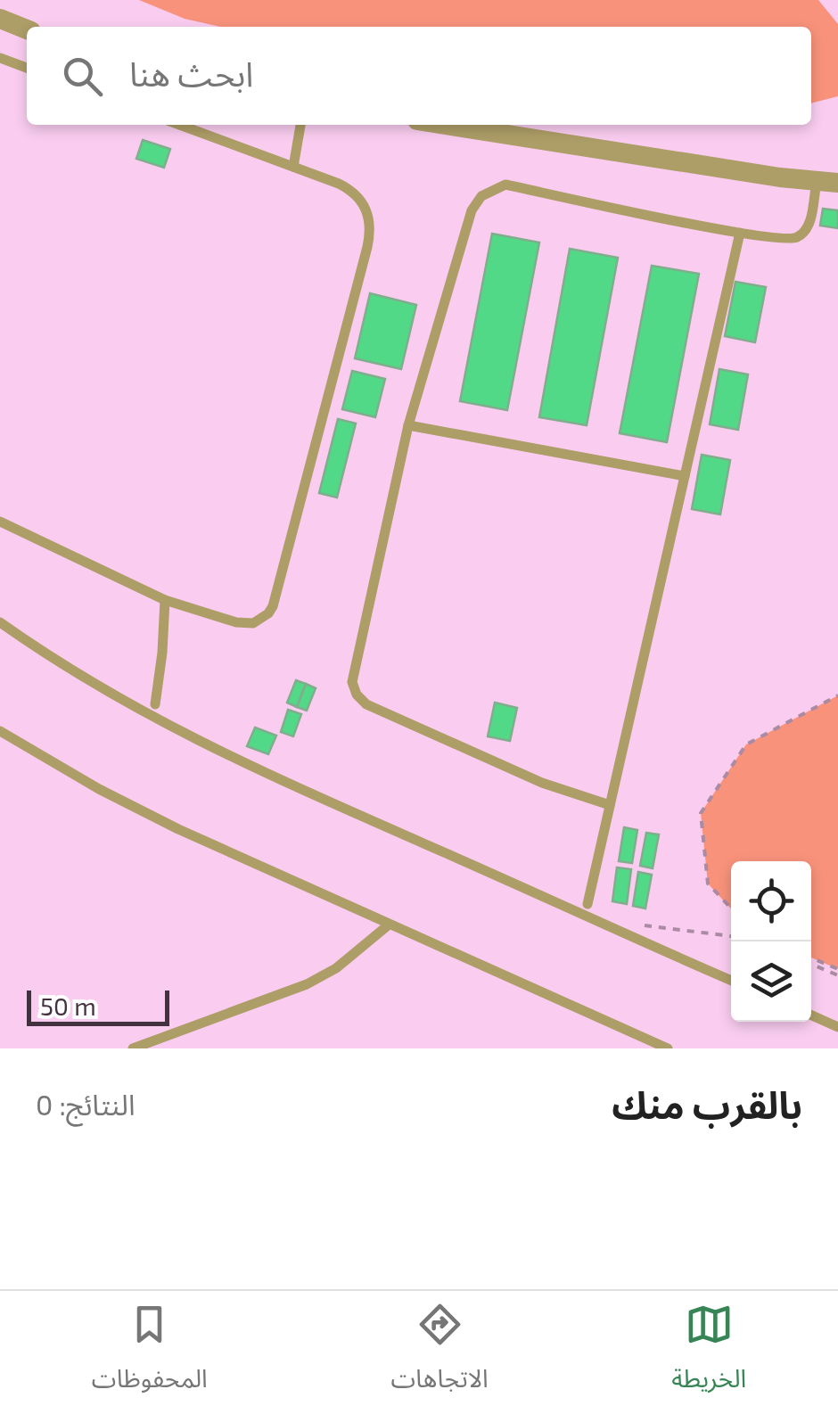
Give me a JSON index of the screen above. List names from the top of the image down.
{
  "scale_bar": "50 m",
  "page": {
    "search": "ابحث هنا",
    "scale": "50 m",
    "heading": ["بالقرب منك", "النتائج: 0"],
    "nav": ["الخريطة", "الاتجاهات", "المحفوظات"]
  }
}
